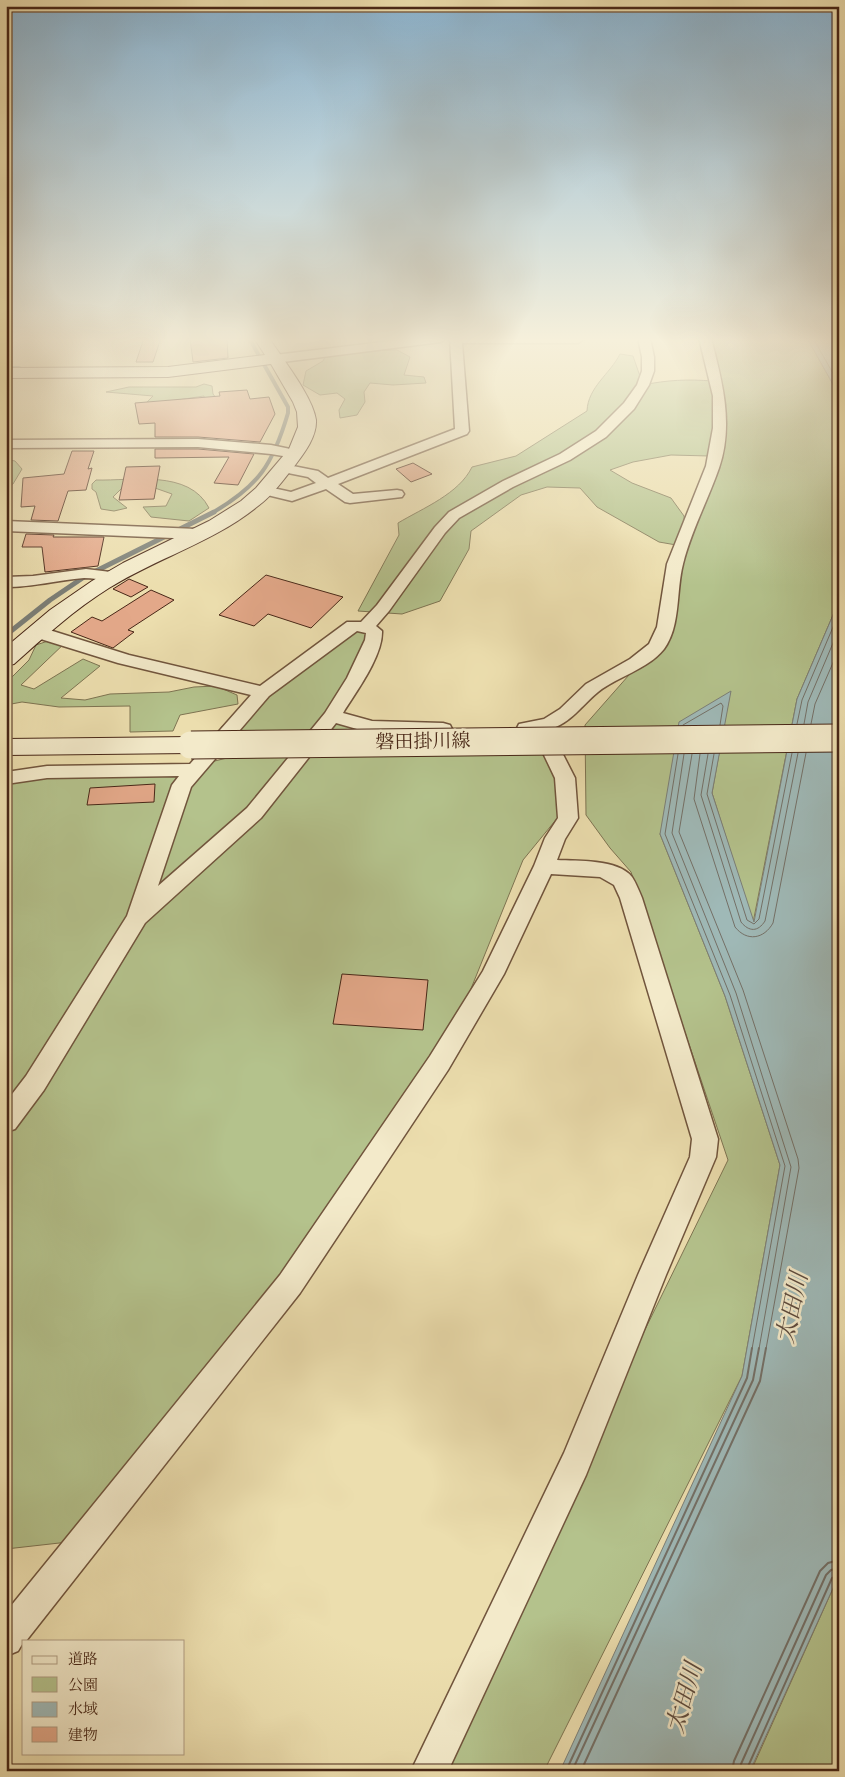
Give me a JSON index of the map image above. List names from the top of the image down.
{
  "streets": {
    "street": ["磐田掛川線"]
  },
  "water": ["太田川"],
  "legend": [
    "道路",
    "公園",
    "水域",
    "建物"
  ]
}
